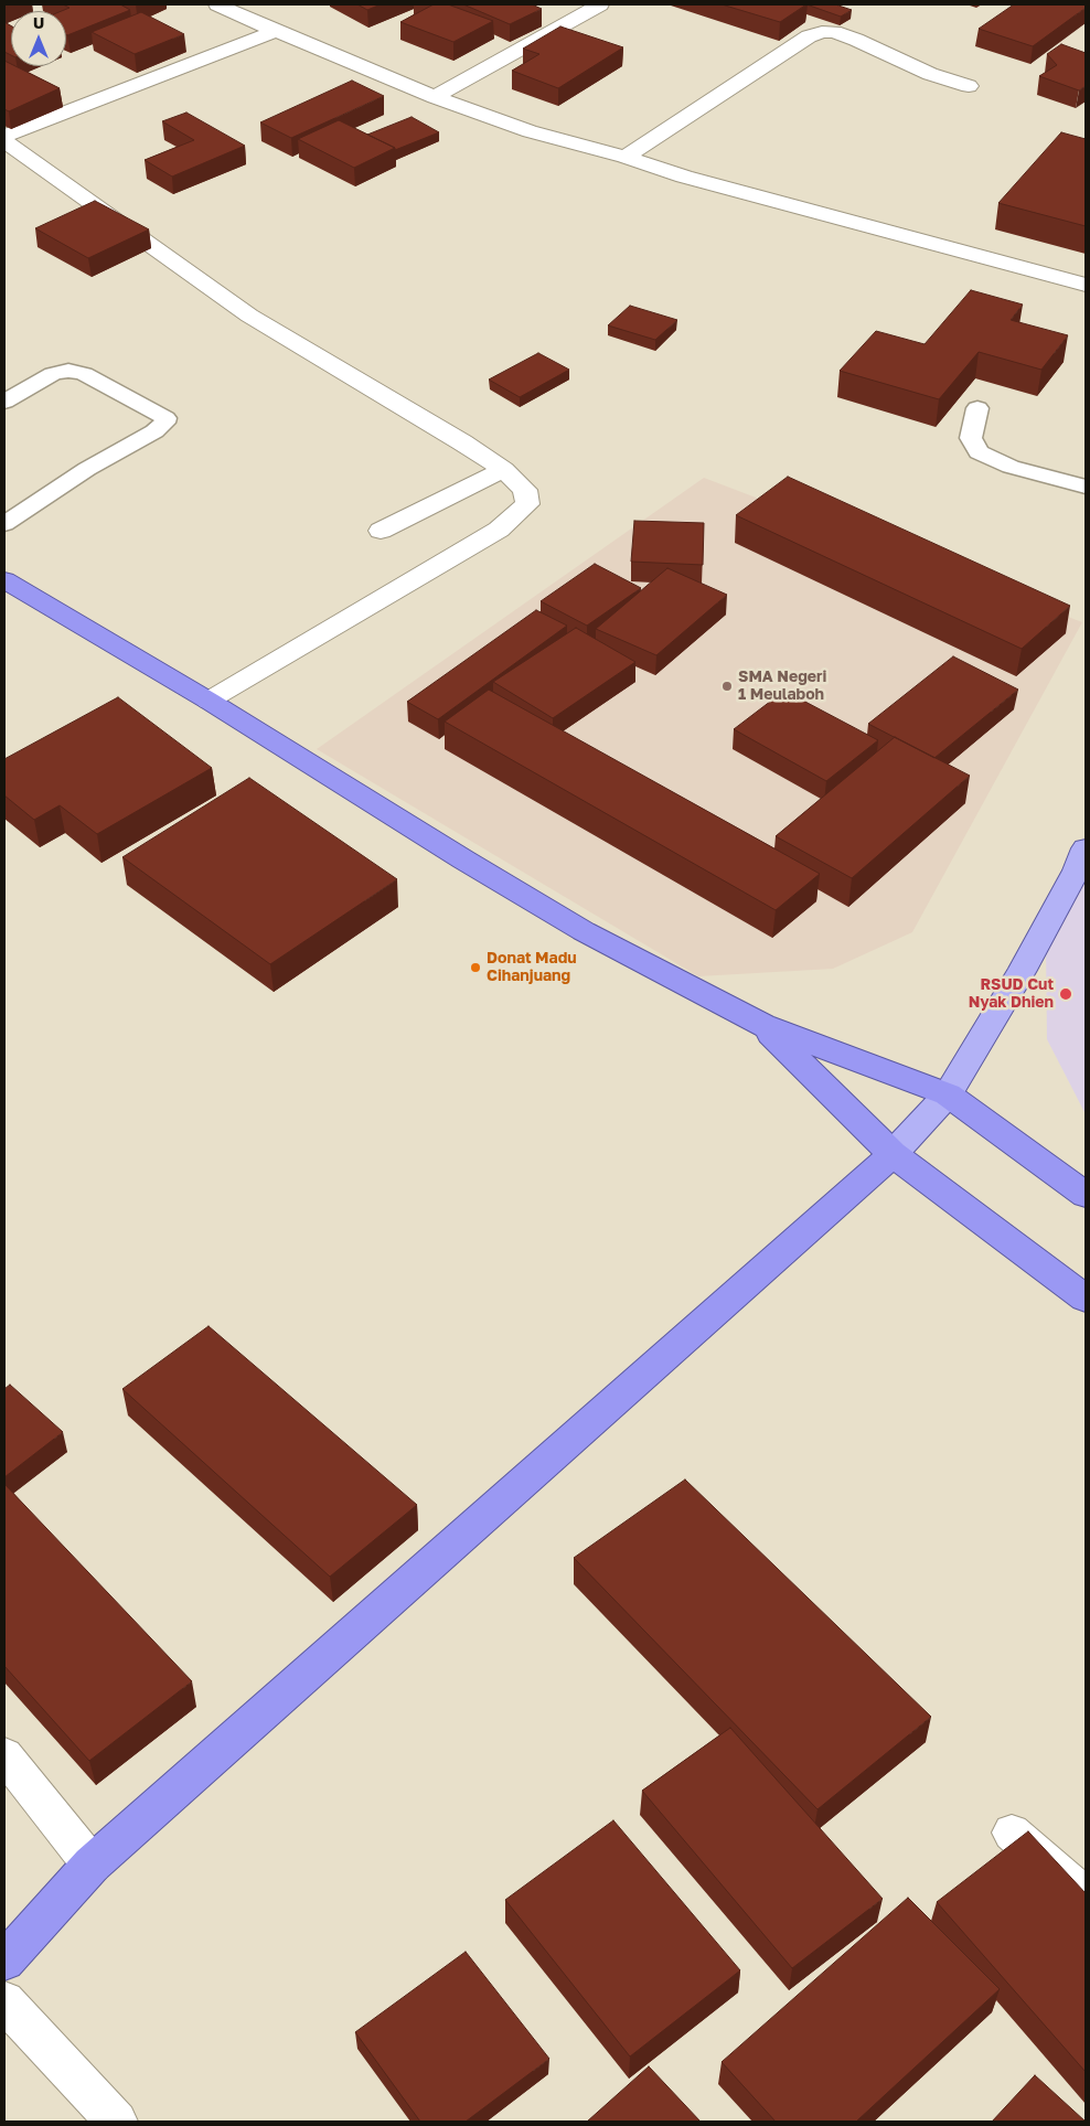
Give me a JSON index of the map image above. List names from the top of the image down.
{
  "places": ["SMA Negeri 1 Meulaboh", "Donat Madu Cihanjuang", "RSUD Cut Nyak Dhien"],
  "north": "top"
}
